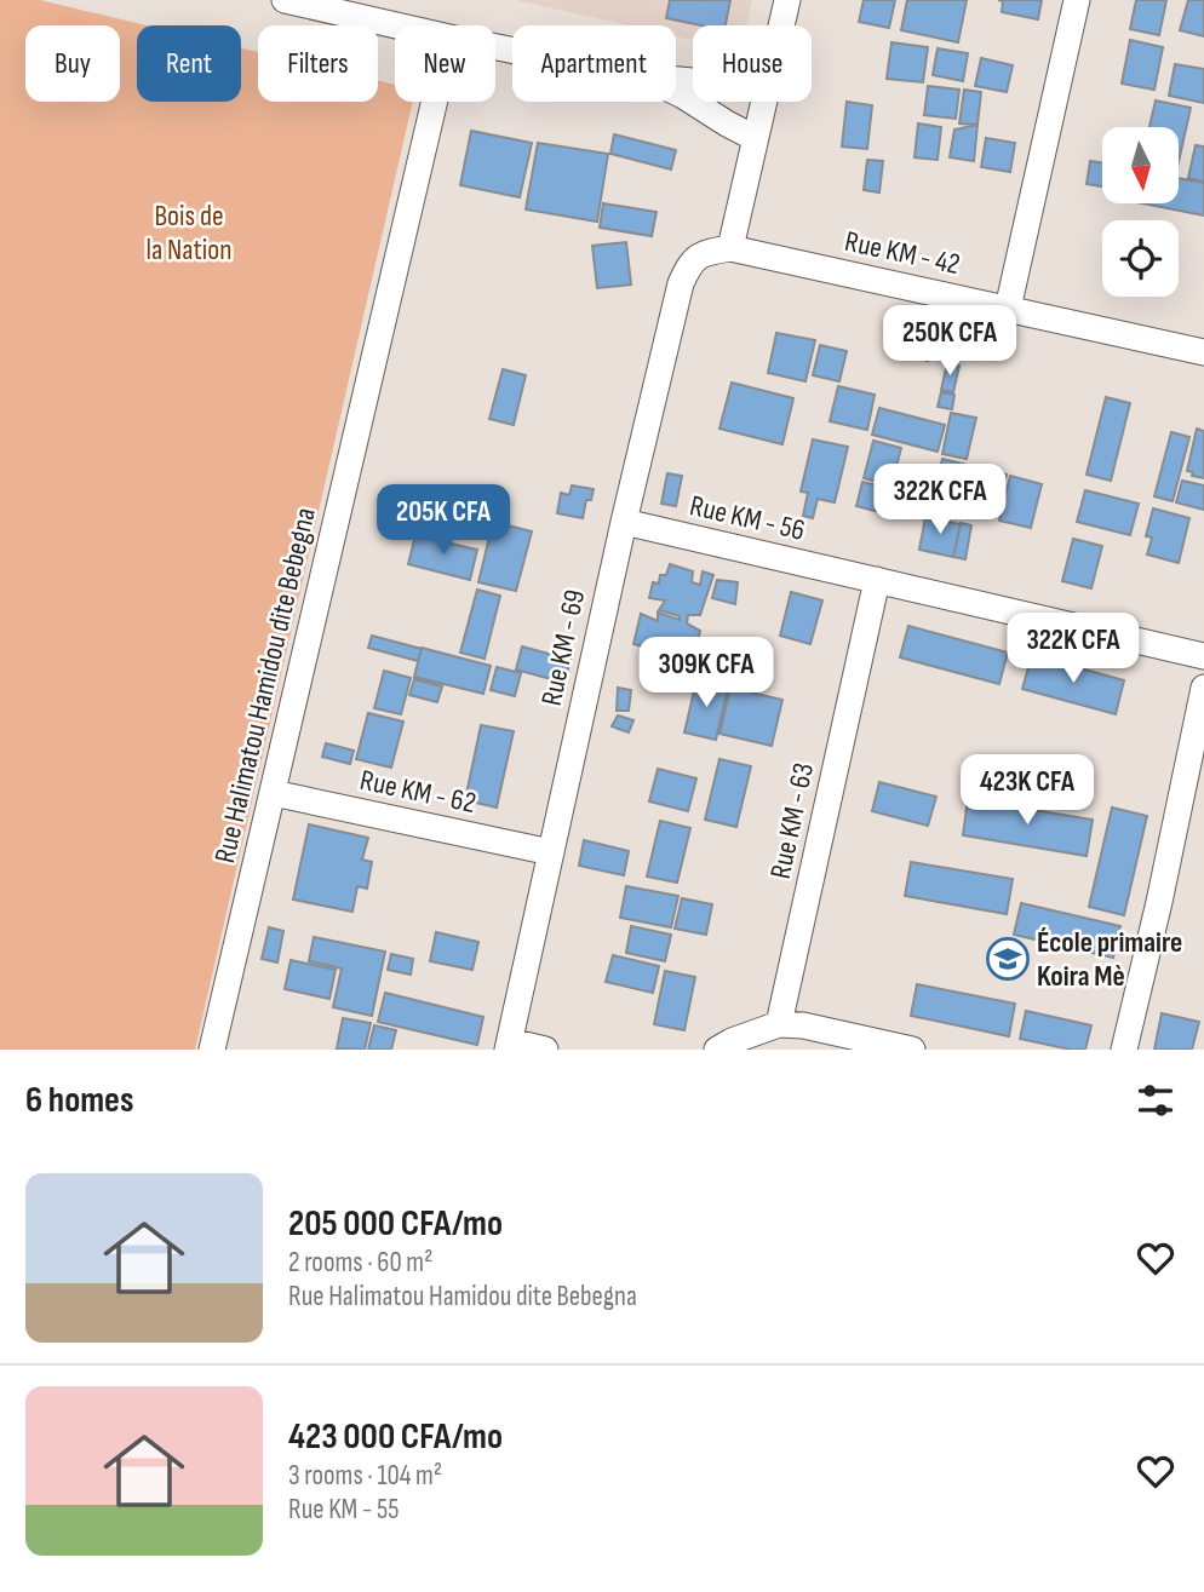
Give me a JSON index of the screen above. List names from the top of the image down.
{
  "streets": {
    "street": [
      "Rue KM - 42",
      "Rue KM - 56",
      "Rue KM - 69",
      "Rue Halimatou Hamidou dite Bebegna",
      "Rue KM - 62",
      "Rue KM - 63"
    ]
  },
  "crossings": [
    ["Rue KM - 42", "Rue KM - 69"],
    ["Rue KM - 56", "Rue KM - 69"],
    ["Rue KM - 56", "Rue KM - 63"],
    ["Rue KM - 69", "Rue KM - 62"],
    ["Rue Halimatou Hamidou dite Bebegna", "Rue KM - 62"]
  ],
  "parks": ["Bois de la Nation"],
  "places": {
    "school or university": ["École primaire Koira Mè"]
  },
  "north": "bottom",
  "page": {
    "chip": [
      "Buy",
      "Rent",
      "Filters",
      "New",
      "Apartment",
      "House"
    ],
    "price": [
      "250K CFA",
      "322K CFA",
      "205K CFA",
      "322K CFA",
      "309K CFA",
      "423K CFA"
    ],
    "heading": "6 homes",
    "list": [
      {
        "name": "205 000 CFA/mo",
        "note": "2 rooms · 60 m² · Rue Halimatou Hamidou dite Bebegna"
      },
      {
        "name": "423 000 CFA/mo",
        "note": "3 rooms · 104 m² · Rue KM - 55"
      }
    ]
  }
}
